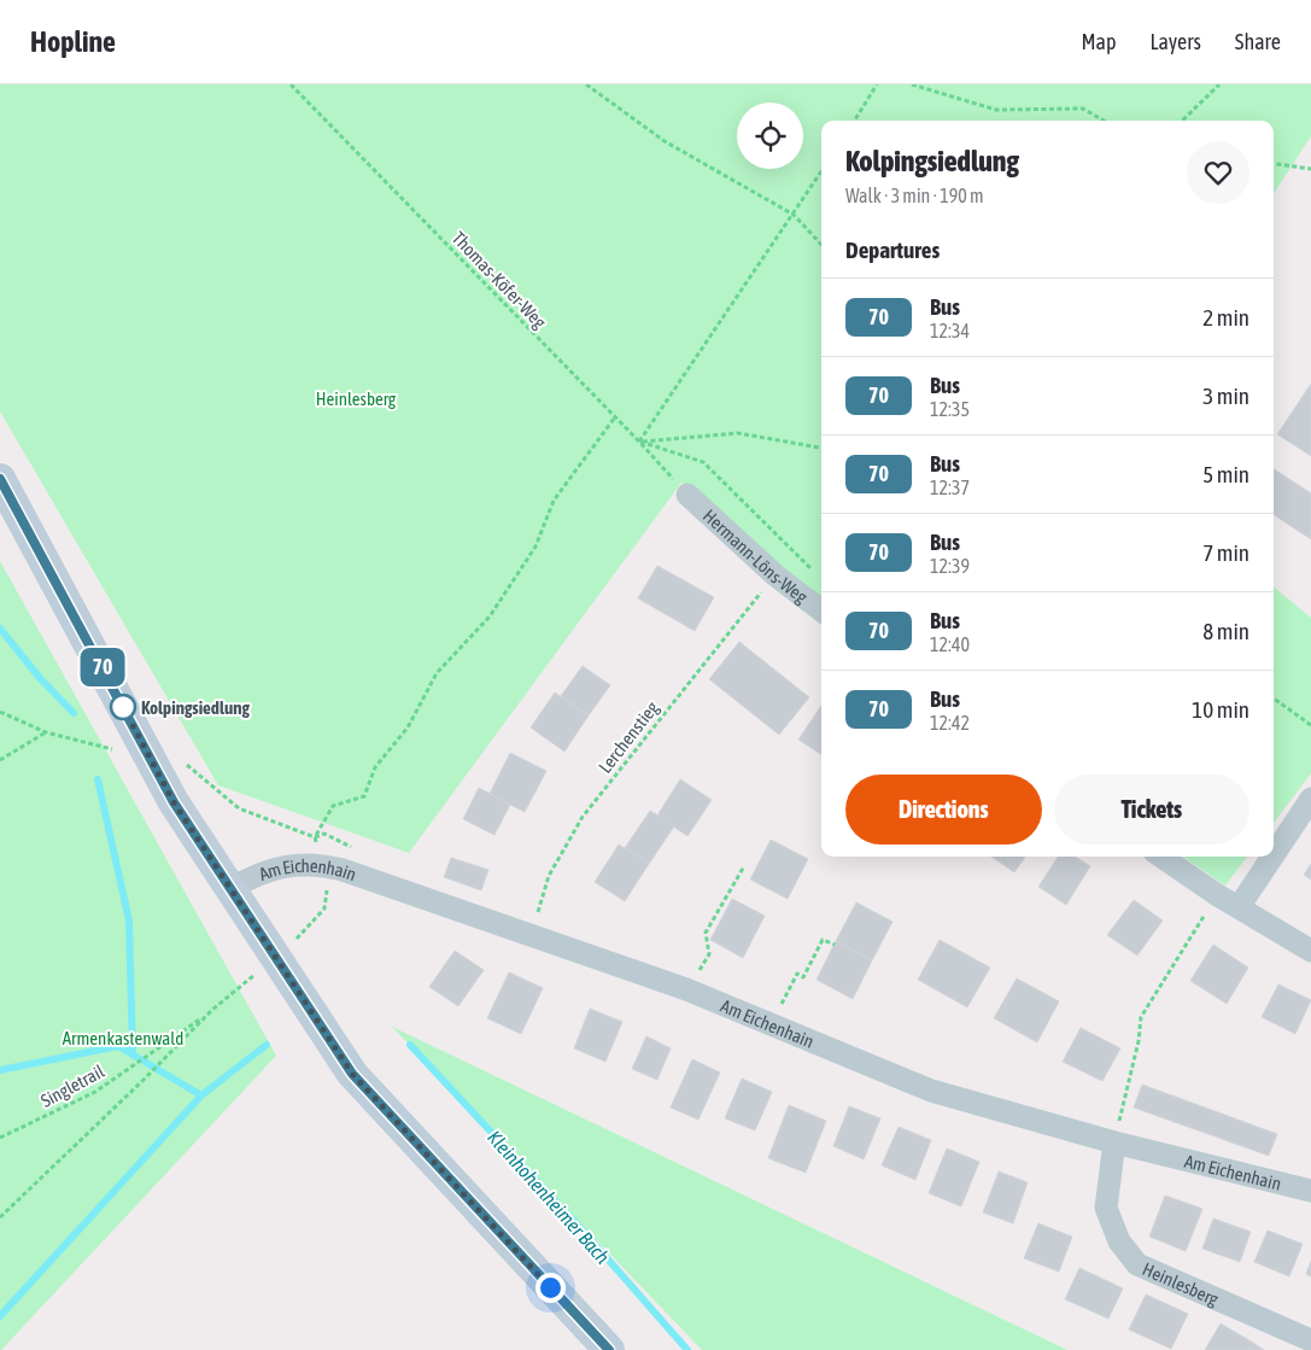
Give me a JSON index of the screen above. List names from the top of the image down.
{
  "streets": {
    "street": ["Hermann-Löns-Weg", "Am Eichenhain", "Heinlesberg"],
    "path": ["Thomas-Köfer-Weg", "Lerchenstieg", "Singletrail"]
  },
  "crossings": [
    ["Thomas-Köfer-Weg", "Hermann-Löns-Weg"],
    ["Hermann-Löns-Weg", "Lerchenstieg"],
    ["Lerchenstieg", "Am Eichenhain"],
    ["Am Eichenhain", "Heinlesberg"]
  ],
  "water": ["Kleinhohenheimer Bach"],
  "parks": ["Heinlesberg", "Armenkastenwald"],
  "places": ["Kolpingsiedlung"],
  "lines": ["bus line 70"],
  "page": {
    "header": "Hopline",
    "nav": ["Map", "Layers", "Share"],
    "on_map": "70",
    "heading": [
      ["Kolpingsiedlung", "Walk · 3 min · 190 m"],
      "Departures"
    ],
    "list": [
      {
        "mark": "70",
        "name": "Bus",
        "note": "12:34",
        "value": "2 min"
      },
      {
        "mark": "70",
        "name": "Bus",
        "note": "12:35",
        "value": "3 min"
      },
      {
        "mark": "70",
        "name": "Bus",
        "note": "12:37",
        "value": "5 min"
      },
      {
        "mark": "70",
        "name": "Bus",
        "note": "12:39",
        "value": "7 min"
      },
      {
        "mark": "70",
        "name": "Bus",
        "note": "12:40",
        "value": "8 min"
      },
      {
        "mark": "70",
        "name": "Bus",
        "note": "12:42",
        "value": "10 min"
      }
    ],
    "buttons": ["Directions", "Tickets"]
  }
}
